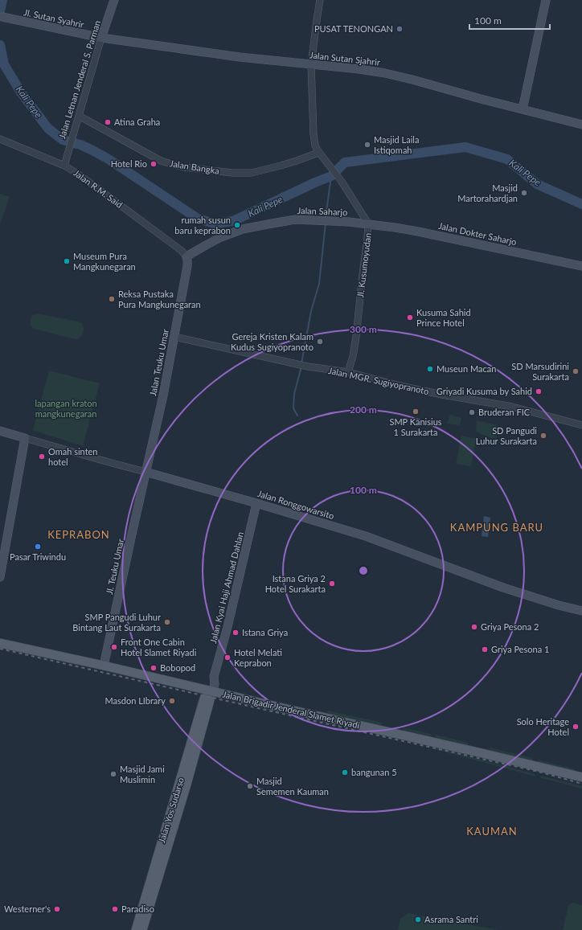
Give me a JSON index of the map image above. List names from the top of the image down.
{
  "streets": {
    "main road": [
      "Jl. Sutan Syahrir",
      "Jalan Sutan Sjahrir",
      "Jalan Letnan Jenderal S. Parman",
      "Jalan Saharjo",
      "Jalan Dokter Saharjo",
      "Jalan Teuku Umar",
      "Jalan Ronggowarsito",
      "Jl. Teuku Umar",
      "Jalan Kyai Haji Ahmad Dahlan",
      "Jalan Brigadir Jenderal Slamet Riyadi",
      "Jalan Yos Sudarso"
    ],
    "street": [
      "Jalan Bangka",
      "Jalan R.M. Said",
      "Jl. Kusumoyudan",
      "Jalan MGR. Sugiyopranoto"
    ]
  },
  "crossings": [
    ["Jl. Sutan Syahrir", "Jalan Sutan Sjahrir"],
    ["Jl. Sutan Syahrir", "Jalan Letnan Jenderal S. Parman"],
    ["Jalan Sutan Sjahrir", "Jalan Letnan Jenderal S. Parman"],
    ["Jalan Sutan Sjahrir", "Jl. Kusumoyudan"],
    ["Jalan Letnan Jenderal S. Parman", "Jalan Bangka"],
    ["Jalan Letnan Jenderal S. Parman", "Jalan R.M. Said"],
    ["Jalan Bangka", "Jl. Kusumoyudan"],
    ["Jalan R.M. Said", "Jalan Saharjo"],
    ["Jalan R.M. Said", "Jalan Teuku Umar"],
    ["Jalan Saharjo", "Jalan Dokter Saharjo"],
    ["Jalan Saharjo", "Jl. Kusumoyudan"],
    ["Jalan Saharjo", "Jalan Teuku Umar"],
    ["Jalan Dokter Saharjo", "Jl. Kusumoyudan"],
    ["Jl. Kusumoyudan", "Jalan MGR. Sugiyopranoto"],
    ["Jalan Teuku Umar", "Jalan MGR. Sugiyopranoto"],
    ["Jalan Teuku Umar", "Jalan Ronggowarsito"],
    ["Jalan Teuku Umar", "Jl. Teuku Umar"],
    ["Jalan Ronggowarsito", "Jl. Teuku Umar"],
    ["Jalan Ronggowarsito", "Jalan Kyai Haji Ahmad Dahlan"],
    ["Jl. Teuku Umar", "Jalan Brigadir Jenderal Slamet Riyadi"],
    ["Jalan Kyai Haji Ahmad Dahlan", "Jalan Brigadir Jenderal Slamet Riyadi"],
    ["Jalan Kyai Haji Ahmad Dahlan", "Jalan Yos Sudarso"],
    ["Jalan Brigadir Jenderal Slamet Riyadi", "Jalan Yos Sudarso"]
  ],
  "districts": ["KAMPUNG BARU", "KEPRABON", "KAUMAN"],
  "water": ["Kali Pepe"],
  "parks": ["lapangan kraton mangkunegaran"],
  "places": [
    "PUSAT TENONGAN",
    "Atina Graha",
    "Masjid Laila Istiqomah",
    "Hotel Rio",
    "Masjid Martorahardjan",
    "rumah susun baru keprabon",
    "Museum Pura Mangkunegaran",
    "Reksa Pustaka Pura Mangkunegaran",
    "Kusuma Sahid Prince Hotel",
    "Gereja Kristen Kalam Kudus Sugiyopranoto",
    "Museun Macan",
    "SD Marsudirini Surakarta",
    "Griyadi Kusuma by Sahid",
    "SMP Kanisius 1 Surakarta",
    "Bruderan FIC",
    "SD Pangudi Luhur Surakarta",
    "Omah sinten hotel",
    "Pasar Triwindu",
    "Istana Griya 2 Hotel Surakarta",
    "SMP Pangudi Luhur Bintang Laut Surakarta",
    "Griya Pesona 2",
    "Istana Griya",
    "Front One Cabin Hotel Slamet Riyadi",
    "Griya Pesona 1",
    "Hotel Melati Keprabon",
    "Bobopod",
    "Masdon LIbrary",
    "Solo Heritage Hotel",
    "bangunan 5",
    "Masjid Jami Muslimin",
    "Masjid Sememen Kauman",
    "Westerner's",
    "Paradiso",
    "Asrama Santri"
  ],
  "scale_bar": "100 m",
  "rings": ["300 m", "200 m", "100 m"]
}
